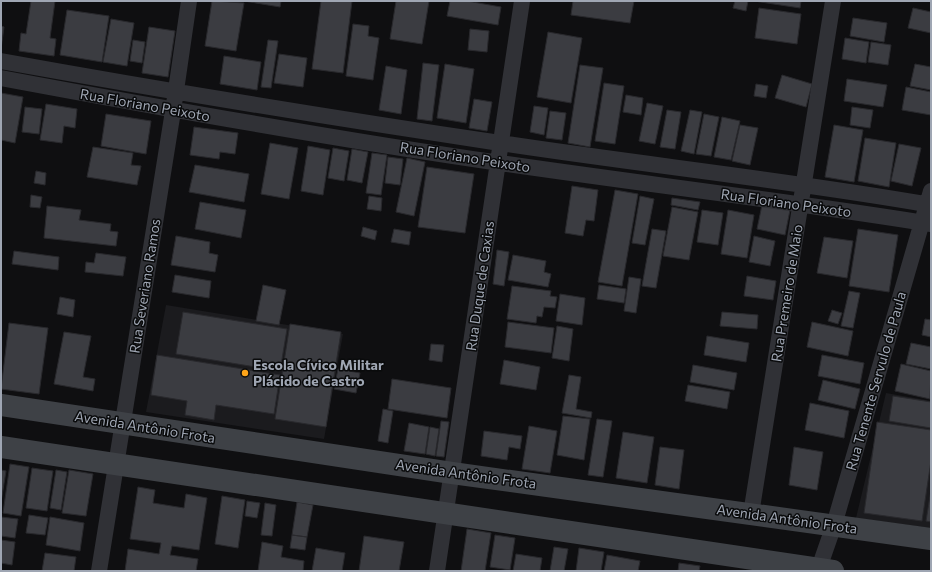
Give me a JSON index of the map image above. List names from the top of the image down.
{
  "streets": {
    "main road": ["Avenida Antônio Frota"],
    "street": [
      "Rua Floriano Peixoto",
      "Rua Severiano Ramos",
      "Rua Duque de Caxias",
      "Rua Premeiro de Maio",
      "Rua Tenente Servulo de Paula"
    ]
  },
  "crossings": [
    ["Rua Floriano Peixoto", "Rua Severiano Ramos"],
    ["Rua Floriano Peixoto", "Rua Duque de Caxias"],
    ["Rua Floriano Peixoto", "Rua Premeiro de Maio"],
    ["Rua Floriano Peixoto", "Rua Tenente Servulo de Paula"],
    ["Rua Severiano Ramos", "Avenida Antônio Frota"],
    ["Rua Duque de Caxias", "Avenida Antônio Frota"],
    ["Rua Premeiro de Maio", "Avenida Antônio Frota"],
    ["Rua Tenente Servulo de Paula", "Avenida Antônio Frota"]
  ],
  "places": ["Escola Cívico Militar Plácido de Castro"]
}
